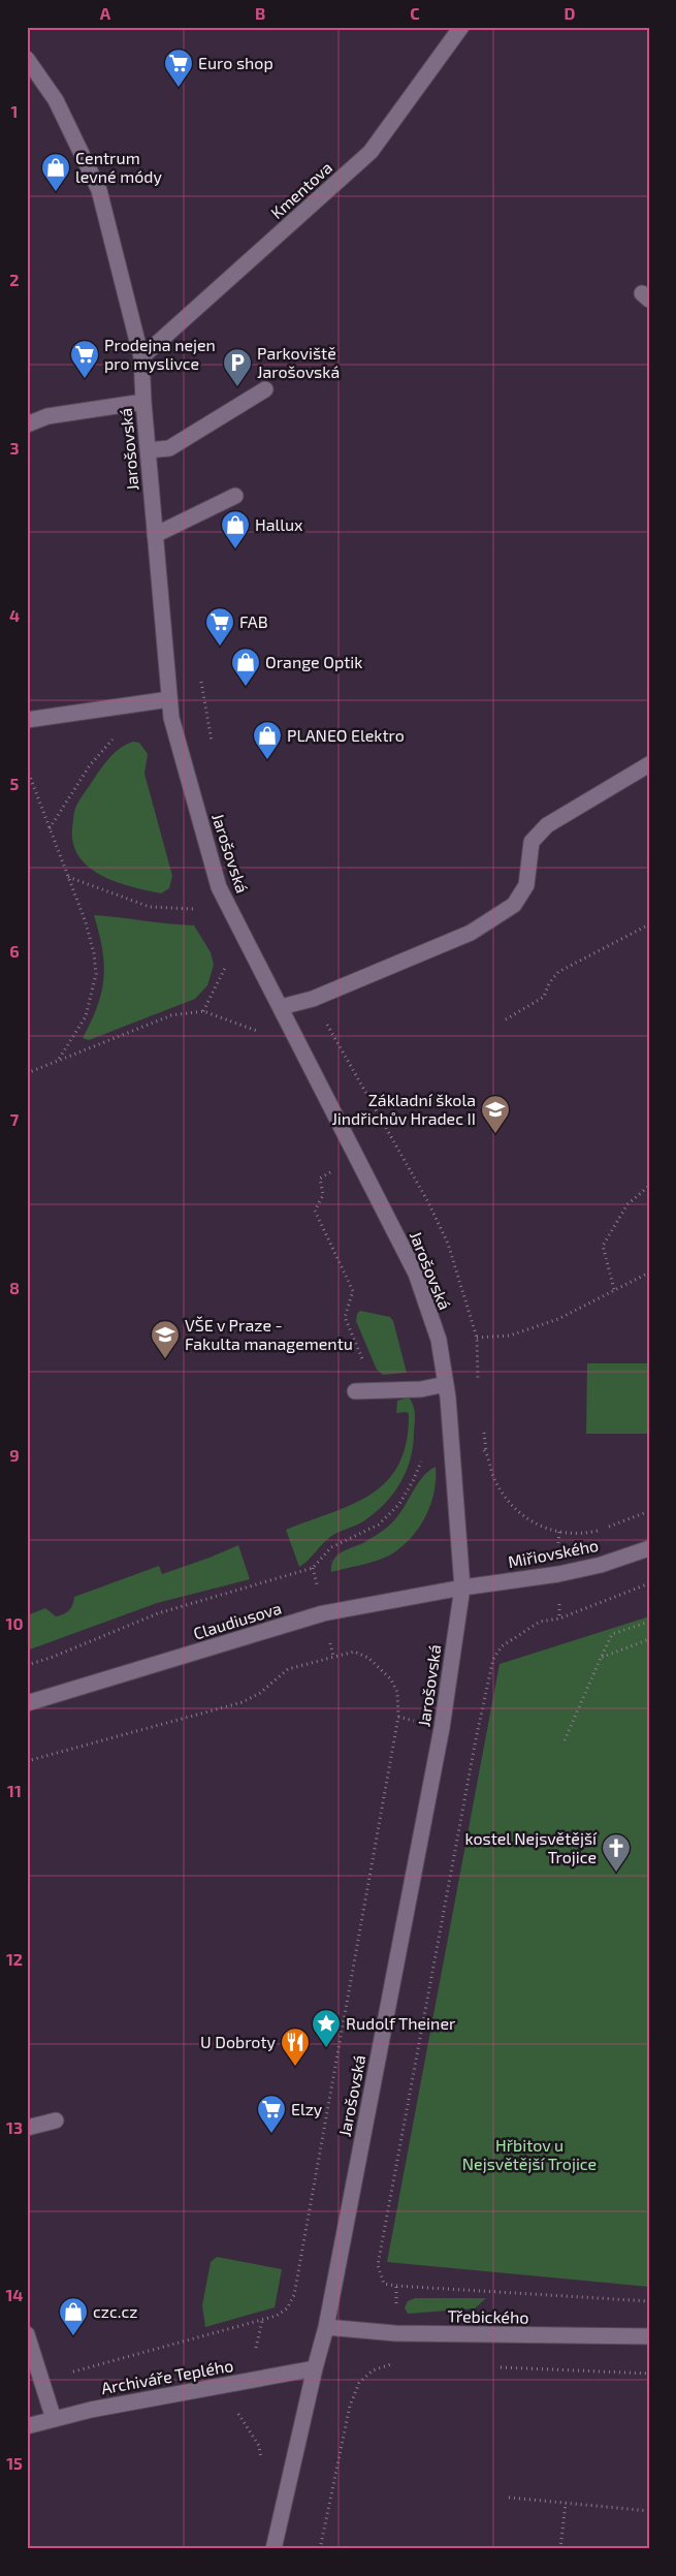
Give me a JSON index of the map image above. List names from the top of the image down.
{
  "streets": {
    "street": [
      "Kmentova",
      "Jarošovská",
      "Miřiovského",
      "Claudiusova",
      "Třebického",
      "Archiváře Teplého"
    ]
  },
  "crossings": [
    ["Kmentova", "Jarošovská"],
    ["Jarošovská", "Miřiovského"],
    ["Jarošovská", "Claudiusova"],
    ["Jarošovská", "Třebického"],
    ["Jarošovská", "Archiváře Teplého"],
    ["Miřiovského", "Claudiusova"]
  ],
  "parks": ["Hřbitov u Nejsvětější Trojice"],
  "places": {
    "supermarket": [
      "Euro shop",
      "Prodejna nejen pro myslivce",
      "FAB",
      "Elzy"
    ],
    "shop": [
      "Centrum levné módy",
      "Hallux",
      "Orange Optik",
      "PLANEO Elektro",
      "czc.cz"
    ],
    "parking": ["Parkoviště Jarošovská"],
    "school or university": ["Základní škola Jindřichův Hradec II", "VŠE v Praze - Fakulta managementu"],
    "church": ["kostel Nejsvětější Trojice"],
    "place": ["Rudolf Theiner"],
    "restaurant": ["U Dobroty"]
  },
  "grid": {
    "columns": [
      "A",
      "B",
      "C",
      "D"
    ],
    "rows": [
      "1",
      "2",
      "3",
      "4",
      "5",
      "6",
      "7",
      "8",
      "9",
      "10",
      "11",
      "12",
      "13",
      "14",
      "15"
    ]
  }
}
